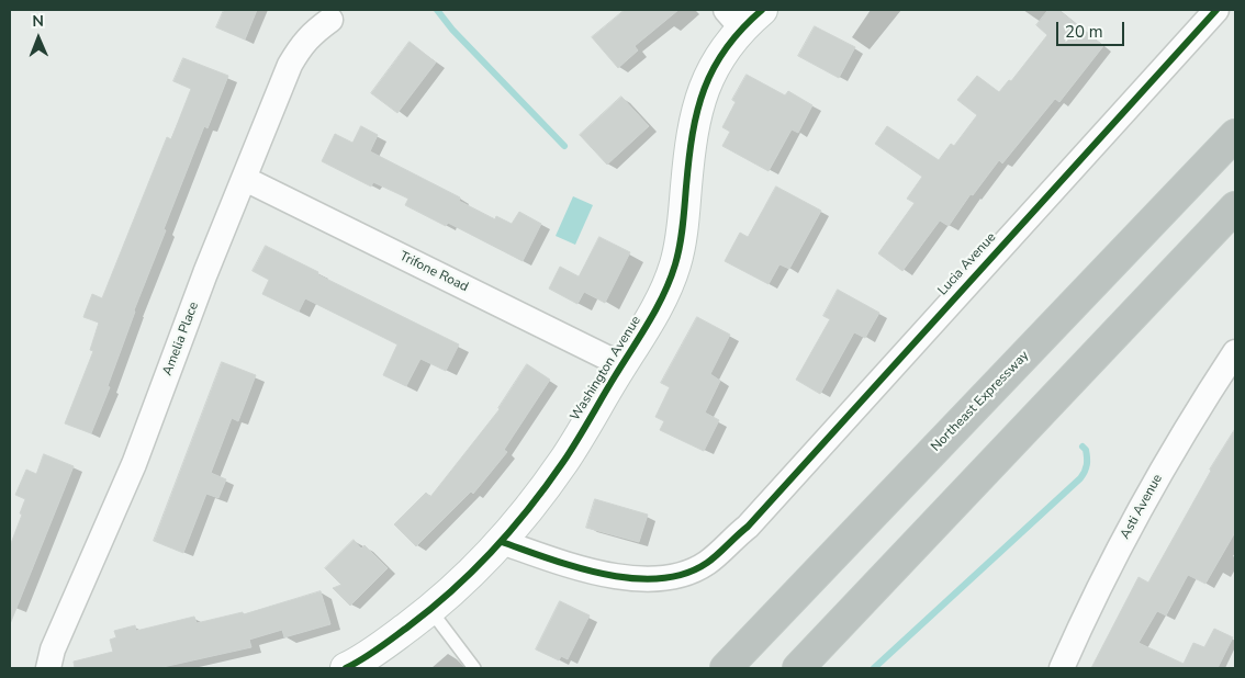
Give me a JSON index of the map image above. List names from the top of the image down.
{
  "streets": {
    "highway": ["Northeast Expressway"],
    "street": [
      "Lucia Avenue",
      "Trifone Road",
      "Amelia Place",
      "Washington Avenue",
      "Asti Avenue"
    ]
  },
  "crossings": [
    ["Lucia Avenue", "Washington Avenue"],
    ["Trifone Road", "Amelia Place"],
    ["Trifone Road", "Washington Avenue"]
  ],
  "scale_bar": "20 m",
  "north": "top"
}
